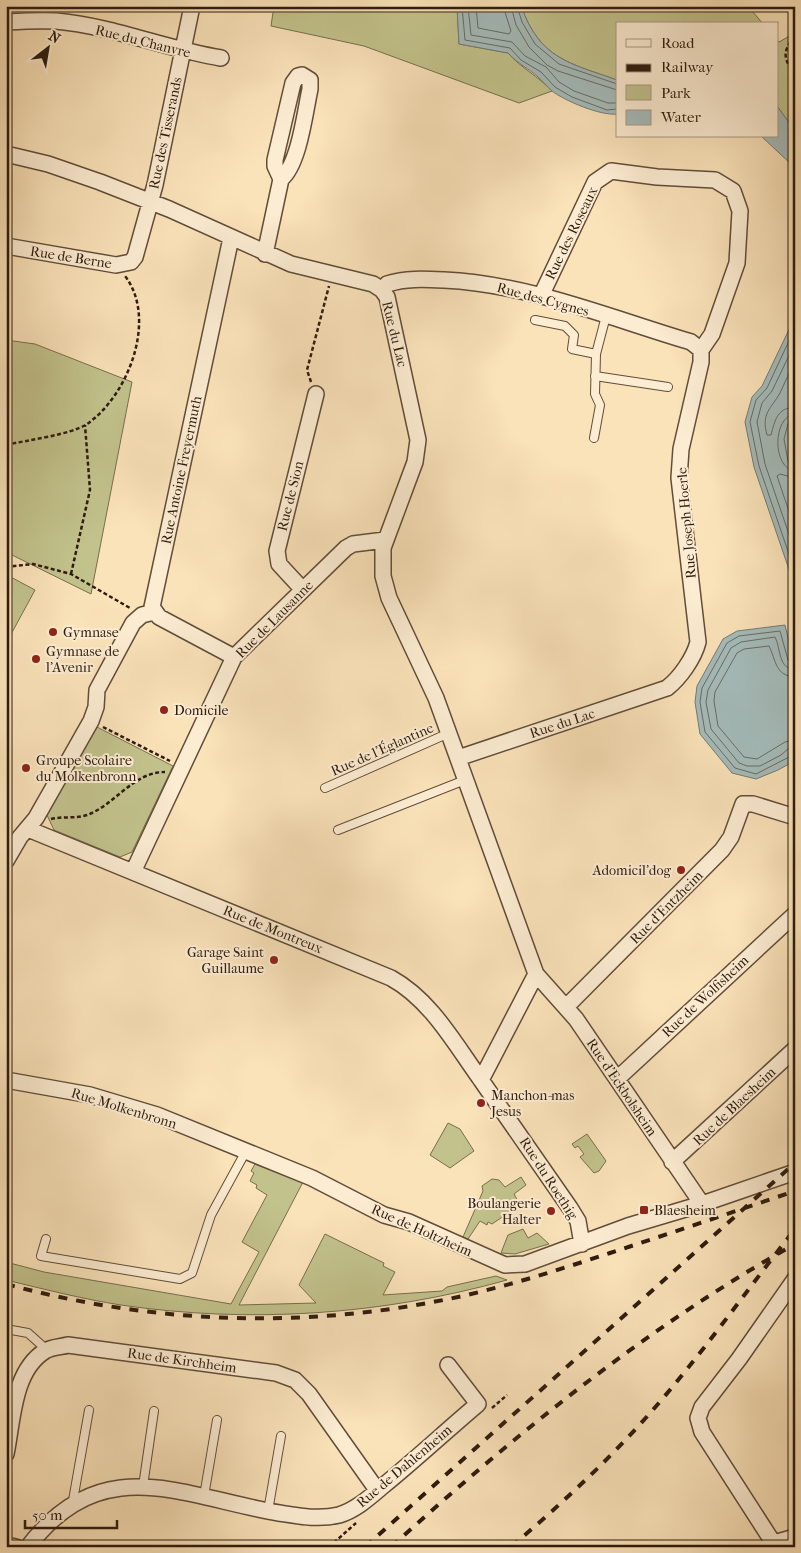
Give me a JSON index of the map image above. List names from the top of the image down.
{
  "streets": {
    "street": [
      "Rue du Chanvre",
      "Rue des Tisserands",
      "Rue des Roseaux",
      "Rue de Berne",
      "Rue des Cygnes",
      "Rue du Lac",
      "Rue Antoine Freyermuth",
      "Rue de Sion",
      "Rue Joseph Hoerle",
      "Rue de Lausanne",
      "Rue d'Entzheim",
      "Rue de Montreux",
      "Rue de Wolfisheim",
      "Rue d'Eckbolsheim",
      "Rue de Blaesheim",
      "Rue Molkenbronn",
      "Rue du Roethig",
      "Rue de Holtzheim",
      "Rue de Kirchheim",
      "Rue de Dahlenheim"
    ],
    "lane": ["Rue de l'Églantine"]
  },
  "crossings": [
    ["Rue du Chanvre", "Rue des Tisserands"],
    ["Rue des Tisserands", "Rue de Berne"],
    ["Rue des Tisserands", "Rue du Lac"],
    ["Rue des Roseaux", "Rue des Cygnes"],
    ["Rue des Roseaux", "Rue Joseph Hoerle"],
    ["Rue de Berne", "Rue du Lac"],
    ["Rue des Cygnes", "Rue du Lac"],
    ["Rue des Cygnes", "Rue Joseph Hoerle"],
    ["Rue du Lac", "Rue Antoine Freyermuth"],
    ["Rue du Lac", "Rue Joseph Hoerle"],
    ["Rue du Lac", "Rue de Lausanne"],
    ["Rue du Lac", "Rue de l'Églantine"],
    ["Rue du Lac", "Rue d'Eckbolsheim"],
    ["Rue de Sion", "Rue de Lausanne"],
    ["Rue de Lausanne", "Rue de Montreux"],
    ["Rue d'Entzheim", "Rue d'Eckbolsheim"],
    ["Rue de Montreux", "Rue du Roethig"],
    ["Rue de Wolfisheim", "Rue d'Eckbolsheim"],
    ["Rue d'Eckbolsheim", "Rue de Blaesheim"],
    ["Rue Molkenbronn", "Rue de Holtzheim"],
    ["Rue du Roethig", "Rue de Holtzheim"],
    ["Rue de Kirchheim", "Rue de Dahlenheim"]
  ],
  "places": {
    "other": [
      "Gymnase",
      "Gymnase de l'Avenir",
      "Domicile",
      "Groupe Scolaire du Molkenbronn",
      "Adomicil'dog",
      "Garage Saint Guillaume",
      "Manchon-mas Jesus",
      "Boulangerie Halter"
    ],
    "transit": ["Blaesheim"]
  },
  "legend": [
    "Road",
    "Railway",
    "Park",
    "Water"
  ],
  "scale_bar": "50 m",
  "north": "top right"
}
